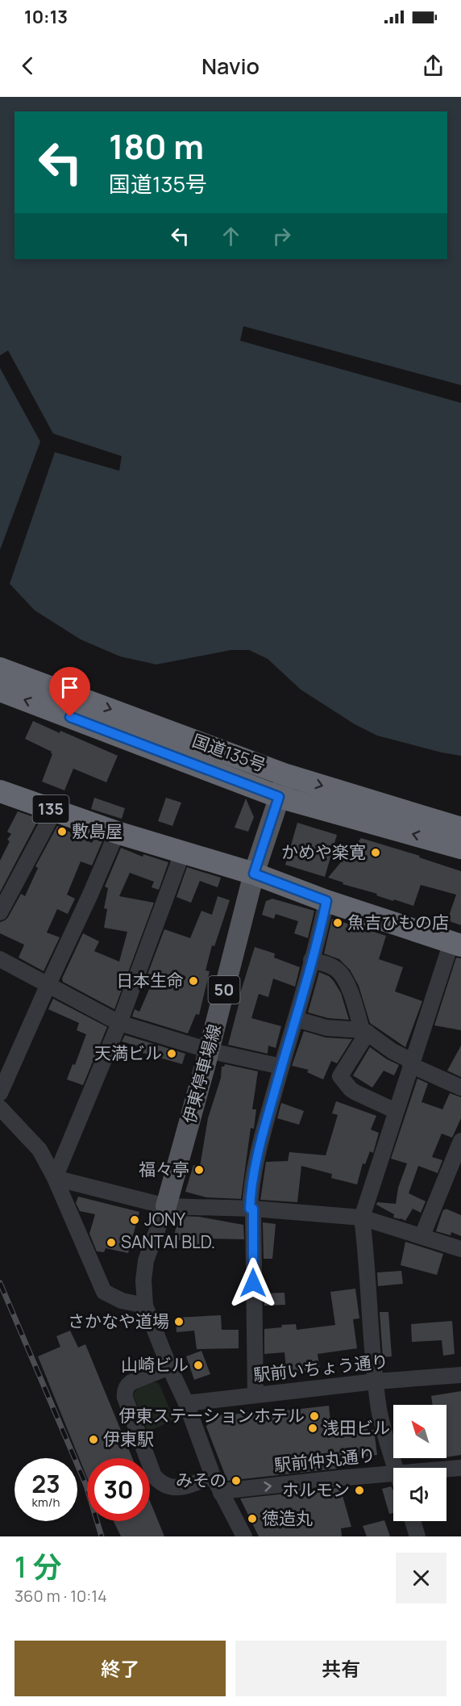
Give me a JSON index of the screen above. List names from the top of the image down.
{
  "streets": {
    "highway": ["国道135号", "135"],
    "main road": ["50", "伊東停車場線"],
    "street": ["駅前いちょう通り", "駅前仲丸通り"]
  },
  "crossings": [
    ["国道135号", "伊東停車場線"],
    ["135", "伊東停車場線"]
  ],
  "one_way": ["駅前仲丸通り"],
  "places": [
    "敷島屋",
    "かめや楽寛",
    "魚吉ひもの店",
    "日本生命",
    "天満ビル",
    "福々亭",
    "JONY",
    "SANTAI BLD.",
    "さかなや道場",
    "山崎ビル",
    "伊東ステーションホテル",
    "浅田ビル",
    "伊東駅",
    "みその",
    "ホルモン",
    "徳造丸"
  ],
  "north": "top left",
  "page": {
    "status": "10:13",
    "header": "Navio",
    "turn": ["180 m", "国道135号"],
    "speed": "23 km/h",
    "limit": "30",
    "heading": ["1 分", "360 m · 10:14"],
    "buttons": ["終了", "共有"]
  }
}
